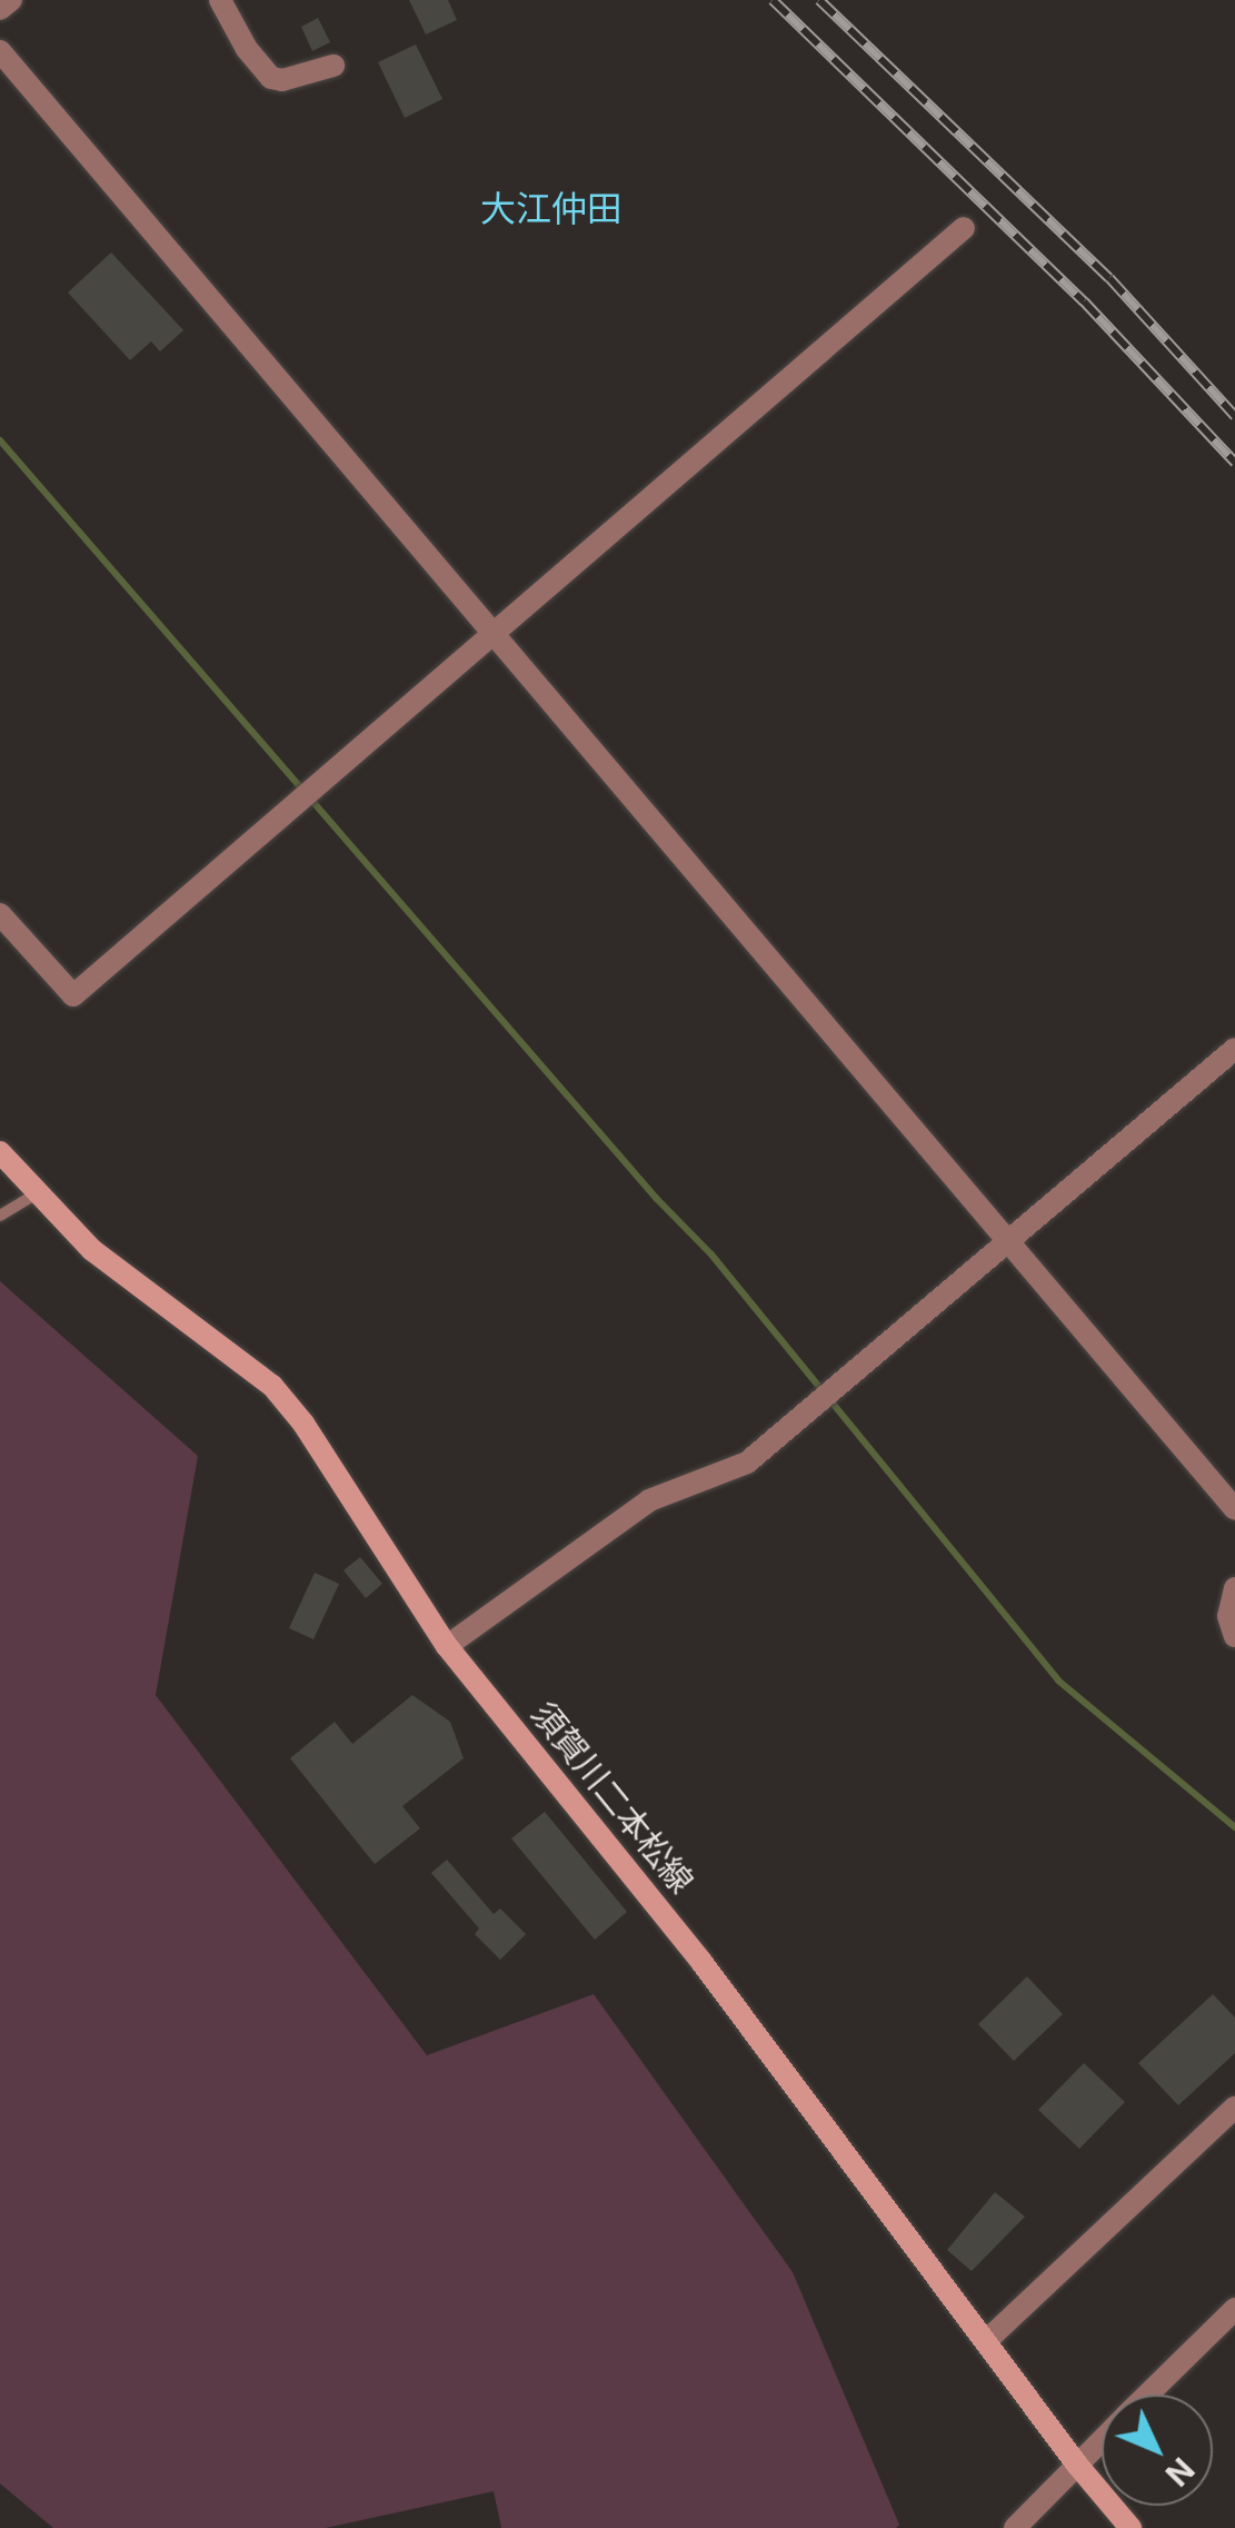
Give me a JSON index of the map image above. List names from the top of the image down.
{
  "streets": {
    "main road": ["須賀川二本松線"]
  },
  "districts": ["大江仲田"],
  "north": "bottom right"
}
